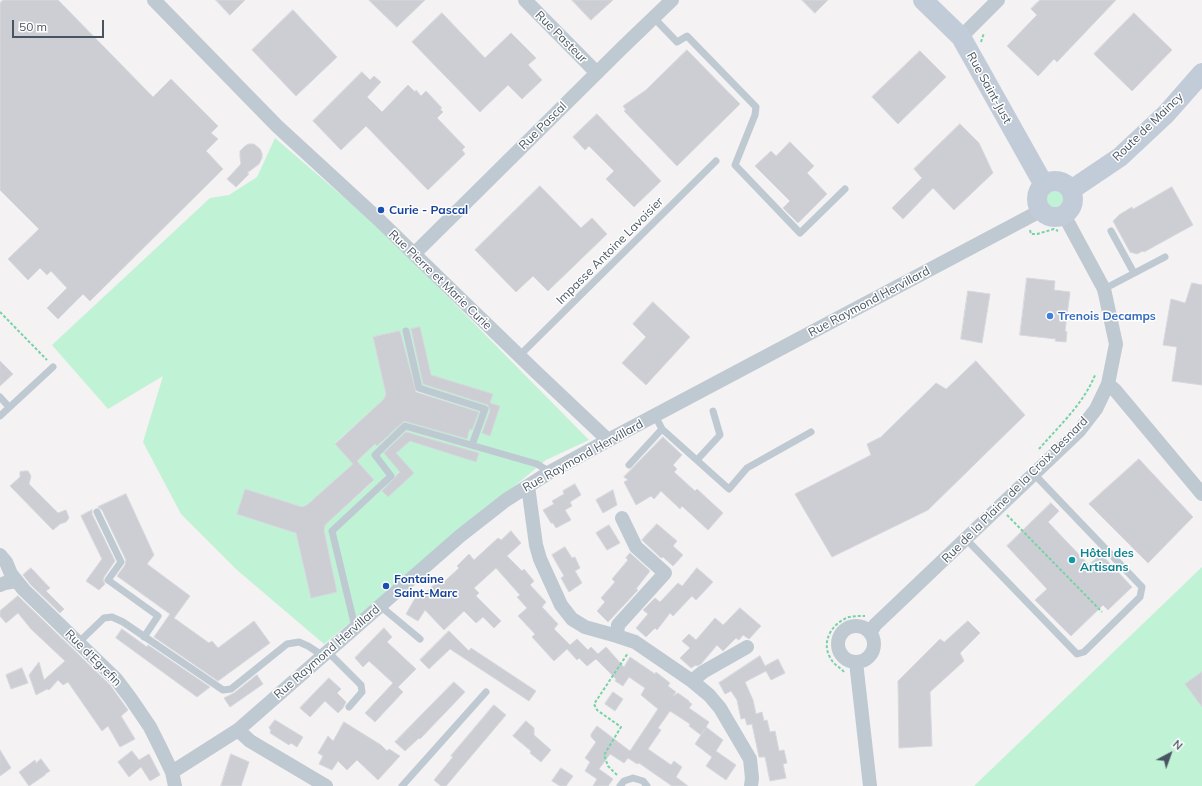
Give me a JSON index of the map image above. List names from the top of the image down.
{
  "streets": {
    "street": [
      "Rue Pasteur",
      "Rue Saint-Just",
      "Rue Pascal",
      "Route de Maincy",
      "Rue Pierre et Marie Curie",
      "Rue Raymond Hervillard",
      "Rue de la Plaine de la Croix Besnard",
      "Rue d'Egrefin"
    ],
    "lane": ["Impasse Antoine Lavoisier"]
  },
  "crossings": [
    ["Rue Pasteur", "Rue Pascal"],
    ["Rue Saint-Just", "Route de Maincy"],
    ["Rue Saint-Just", "Rue Raymond Hervillard"],
    ["Rue Saint-Just", "Rue de la Plaine de la Croix Besnard"],
    ["Rue Pascal", "Rue Pierre et Marie Curie"],
    ["Route de Maincy", "Rue Raymond Hervillard"],
    ["Route de Maincy", "Rue de la Plaine de la Croix Besnard"],
    ["Impasse Antoine Lavoisier", "Rue Pierre et Marie Curie"],
    ["Rue Pierre et Marie Curie", "Rue Raymond Hervillard"],
    ["Rue Raymond Hervillard", "Rue de la Plaine de la Croix Besnard"],
    ["Rue Raymond Hervillard", "Rue d'Egrefin"]
  ],
  "places": [
    "Curie - Pascal",
    "Trenois Decamps",
    "Hôtel des Artisans",
    "Fontaine Saint-Marc"
  ],
  "scale_bar": "50 m",
  "north": "top right"
}
